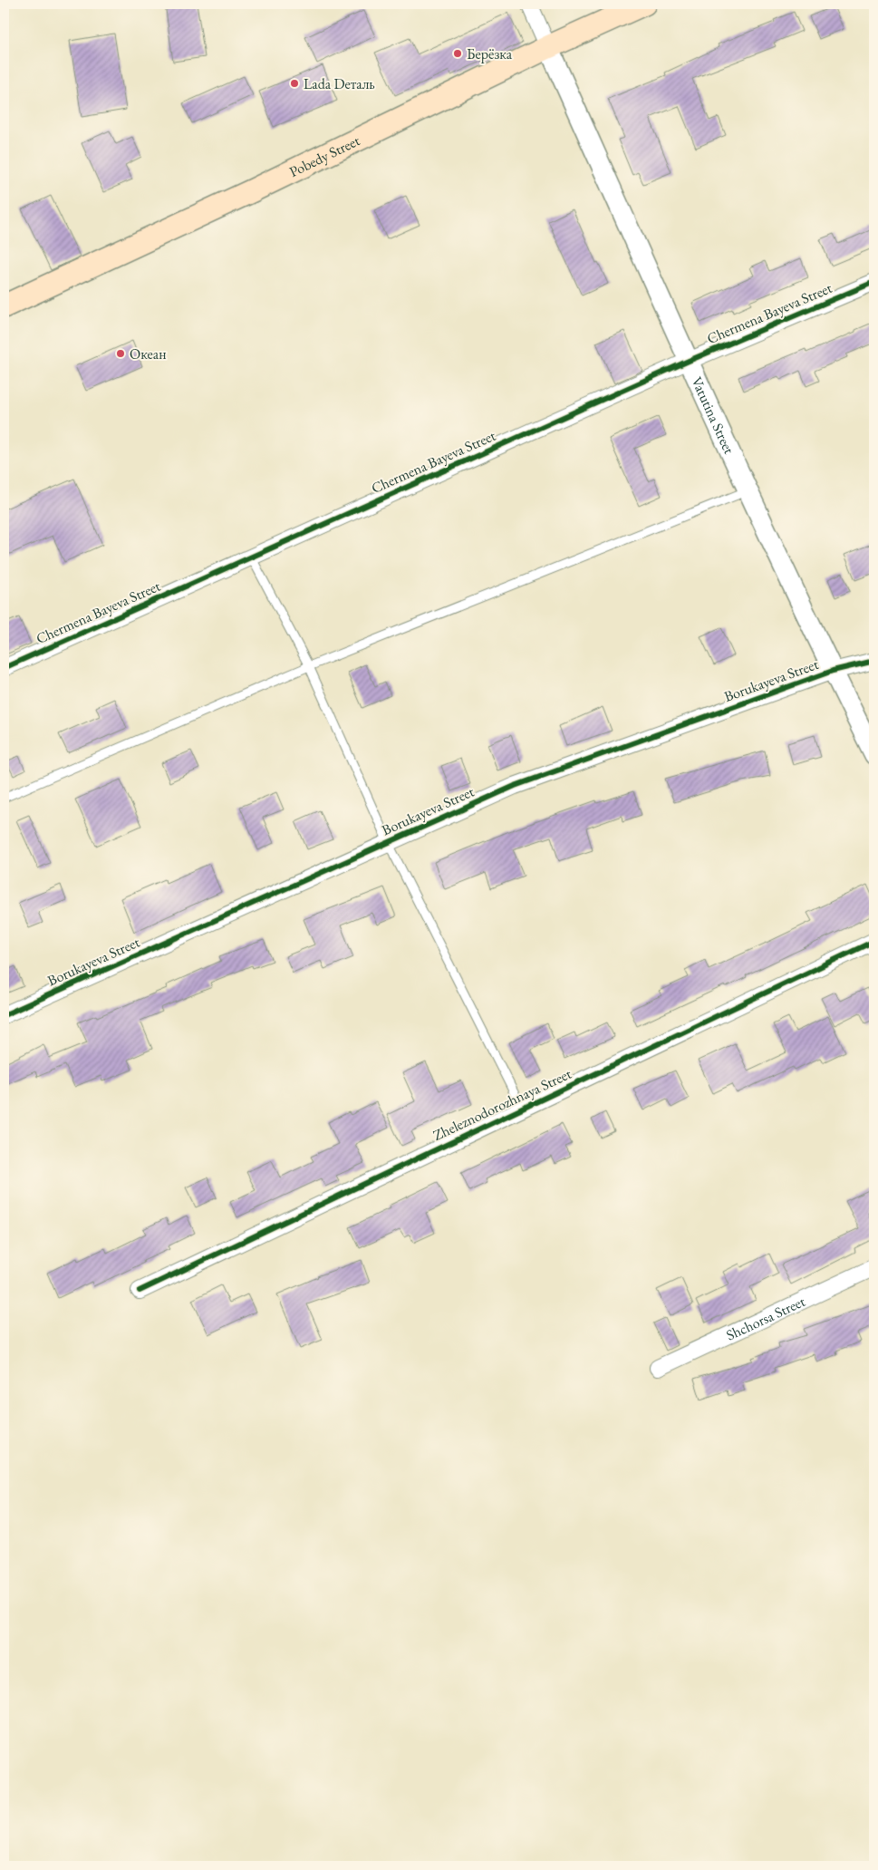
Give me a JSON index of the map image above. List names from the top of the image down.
{
  "streets": {
    "main road": ["Pobedy Street"],
    "street": [
      "Chermena Bayeva Street",
      "Vatutina Street",
      "Borukayeva Street",
      "Zheleznodorozhnaya Street",
      "Shchorsa Street"
    ]
  },
  "crossings": [
    ["Pobedy Street", "Vatutina Street"],
    ["Chermena Bayeva Street", "Vatutina Street"],
    ["Vatutina Street", "Borukayeva Street"]
  ],
  "places": ["Берёзка", "Lada Dеталь", "Океан"]
}
